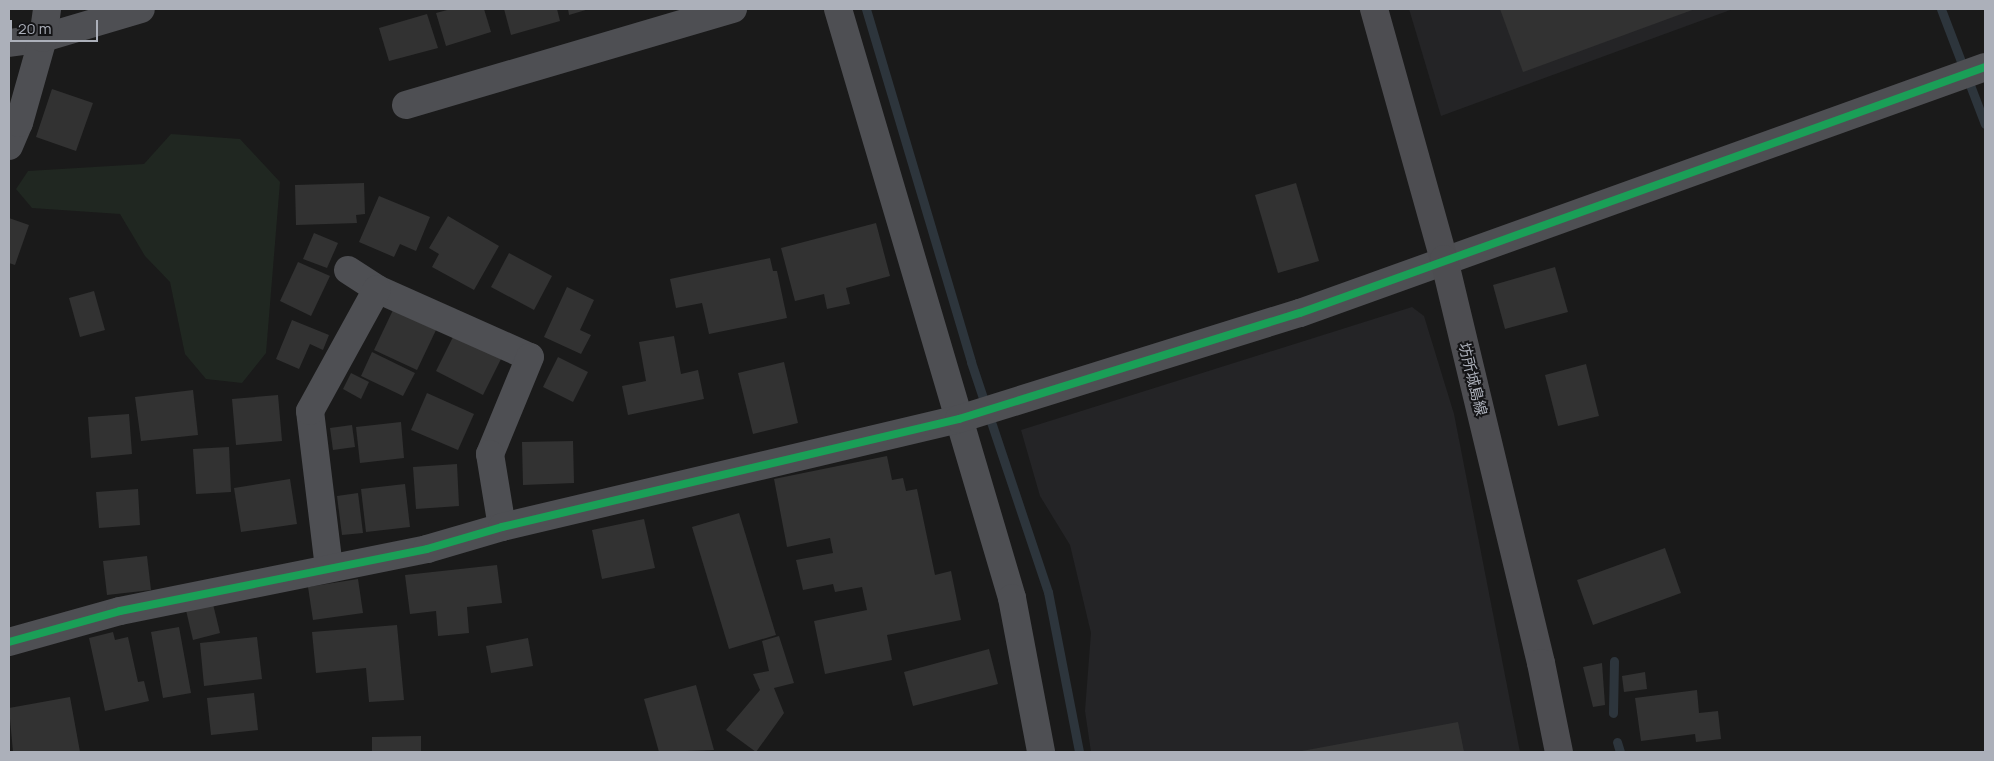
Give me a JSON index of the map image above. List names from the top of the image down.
{
  "streets": {
    "main road": ["坊所城島線"]
  },
  "scale_bar": "20 m"
}
